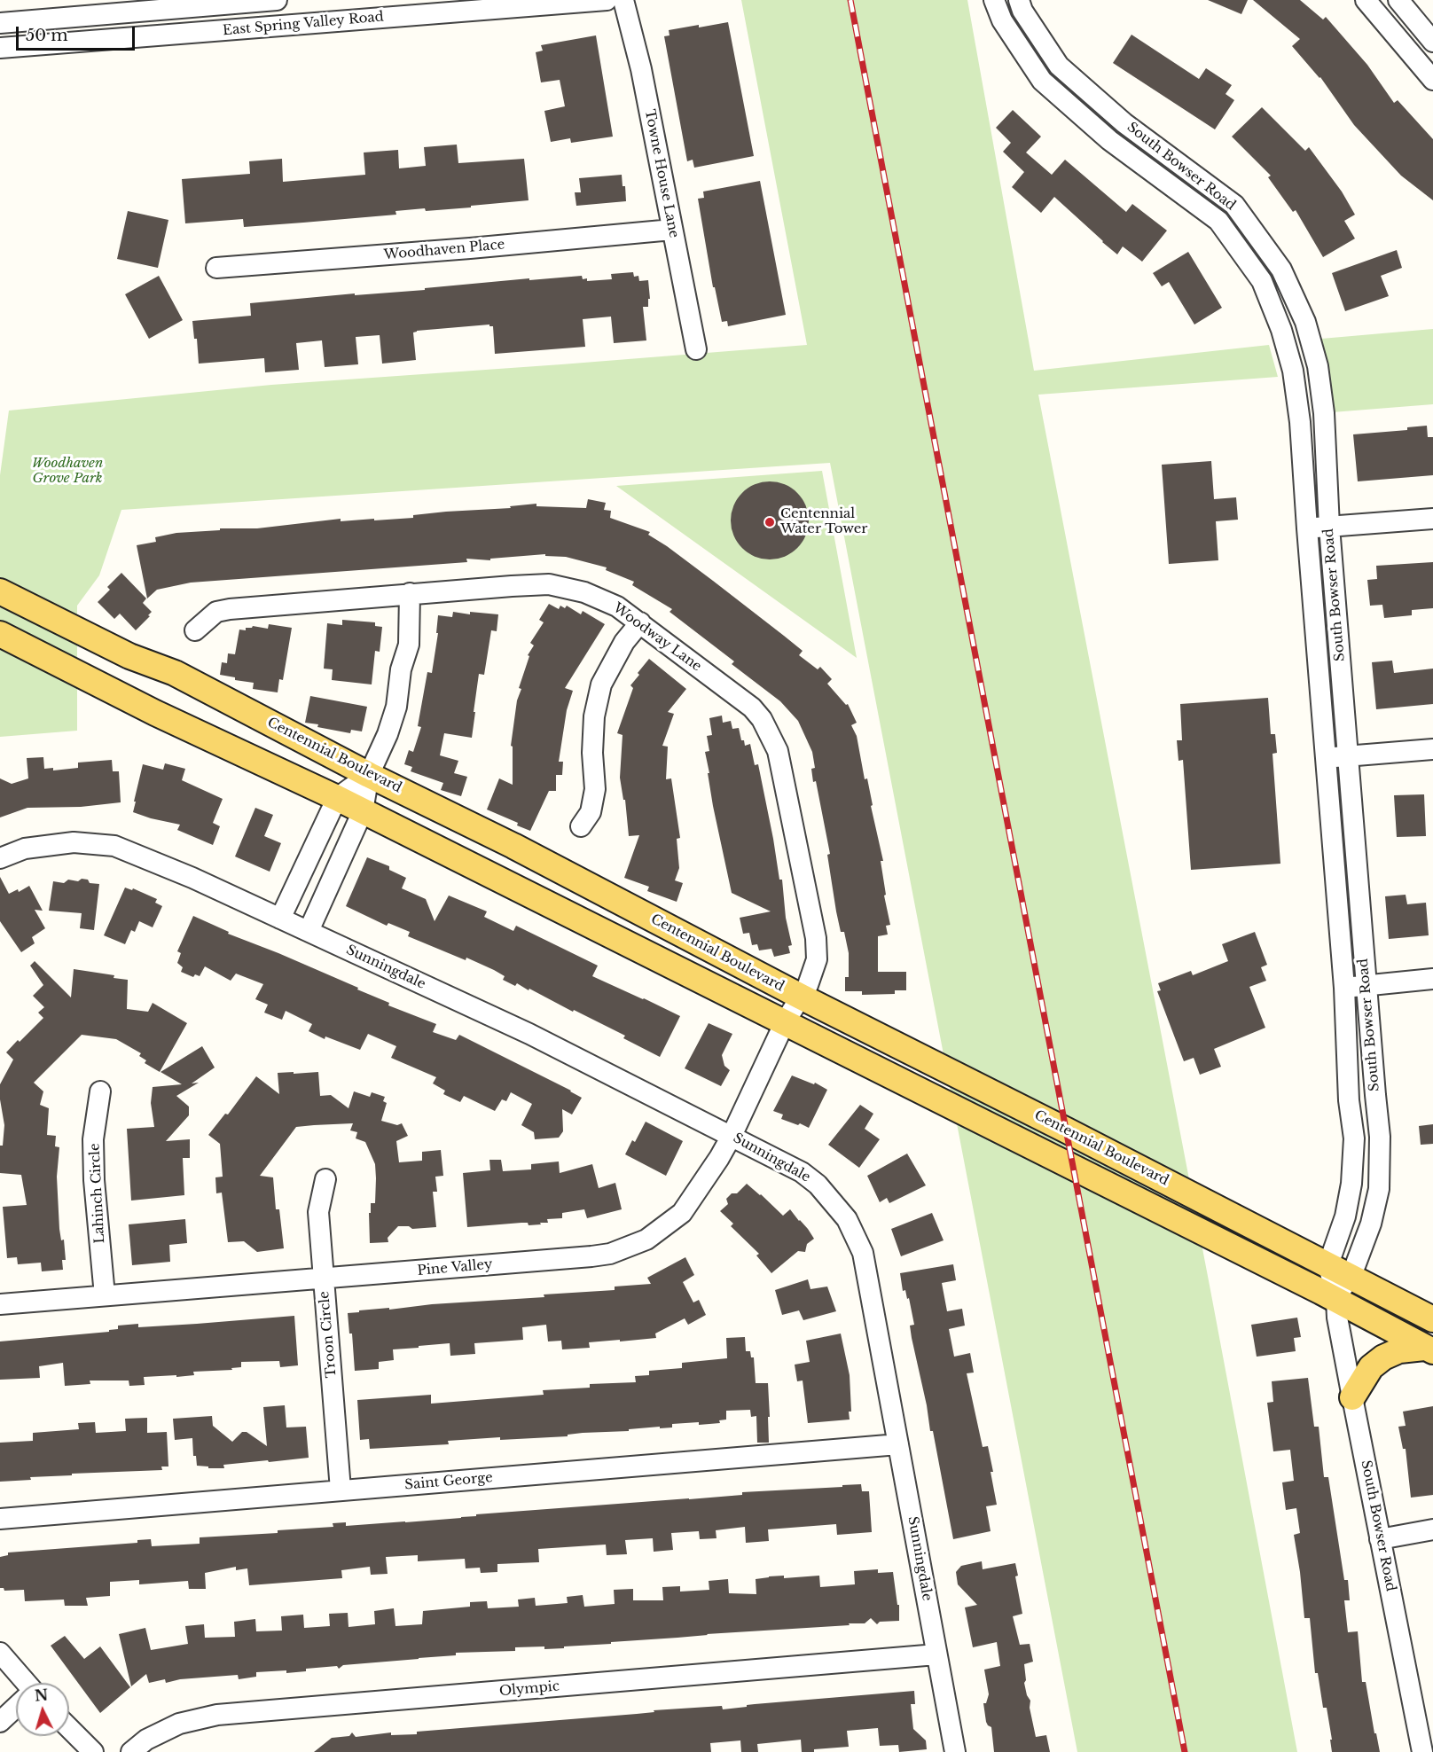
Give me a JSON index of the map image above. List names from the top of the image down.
{
  "streets": {
    "main road": ["Centennial Boulevard"],
    "street": [
      "East Spring Valley Road",
      "South Bowser Road",
      "Towne House Lane",
      "Woodhaven Place",
      "Woodway Lane",
      "Sunningdale",
      "Lahinch Circle",
      "Pine Valley",
      "Troon Circle",
      "Saint George",
      "Olympic"
    ]
  },
  "crossings": [
    ["South Bowser Road", "Centennial Boulevard"],
    ["Towne House Lane", "Woodhaven Place"],
    ["Woodway Lane", "Centennial Boulevard"],
    ["Woodway Lane", "Pine Valley"],
    ["Sunningdale", "Pine Valley"],
    ["Sunningdale", "Saint George"],
    ["Sunningdale", "Olympic"],
    ["Lahinch Circle", "Pine Valley"],
    ["Pine Valley", "Troon Circle"],
    ["Troon Circle", "Saint George"]
  ],
  "parks": ["Woodhaven Grove Park"],
  "places": ["Centennial Water Tower"],
  "scale_bar": "50 m",
  "north": "top"
}
